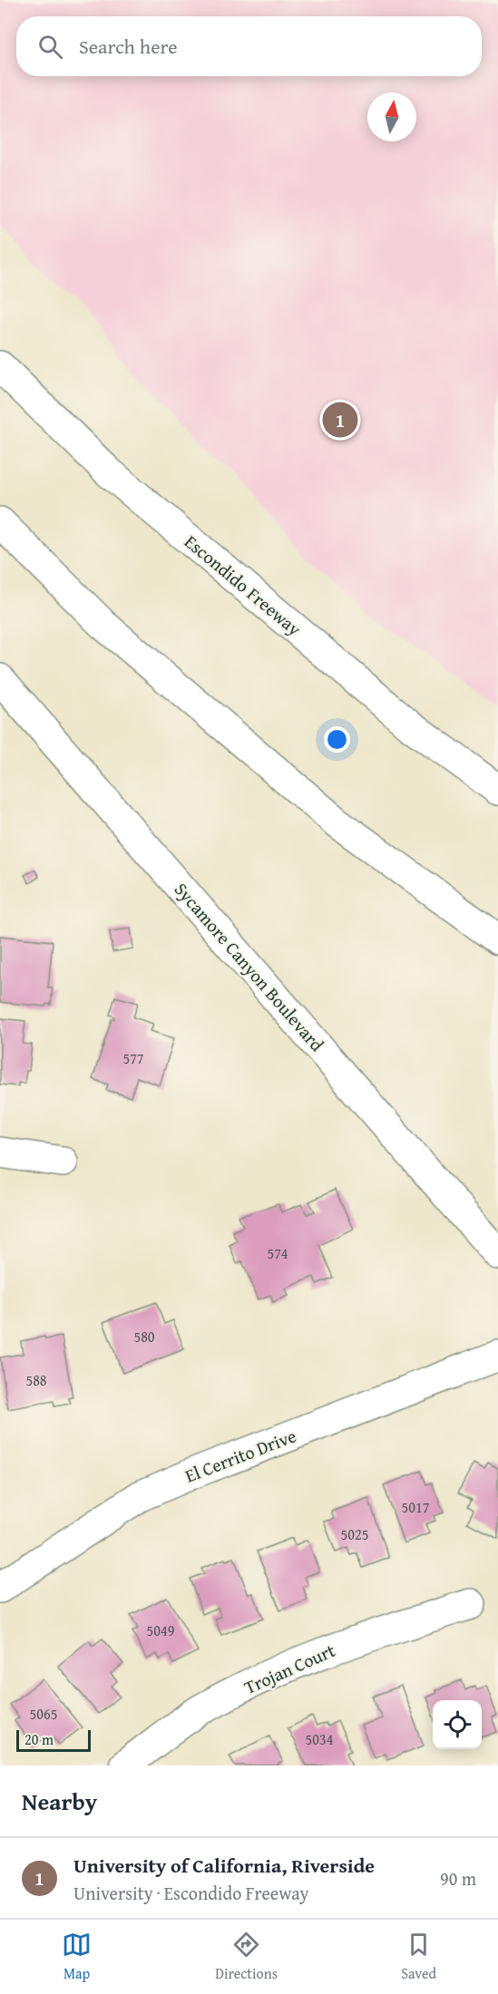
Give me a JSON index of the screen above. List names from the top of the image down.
{
  "streets": {
    "main road": [
      "Escondido Freeway",
      "Sycamore Canyon Boulevard",
      "El Cerrito Drive",
      "Trojan Court"
    ]
  },
  "house_numbers": [
    "577",
    "574",
    "580",
    "588",
    "5017",
    "5025",
    "5049",
    "5065",
    "5034"
  ],
  "scale_bar": "20 m",
  "north": "top",
  "page": {
    "search": "Search here",
    "pins": "1",
    "scale": "20 m",
    "heading": "Nearby",
    "list": [
      {
        "mark": "1",
        "name": "University of California, Riverside",
        "note": "University · Escondido Freeway",
        "value": "90 m"
      }
    ],
    "nav": ["Map", "Directions", "Saved"]
  }
}
